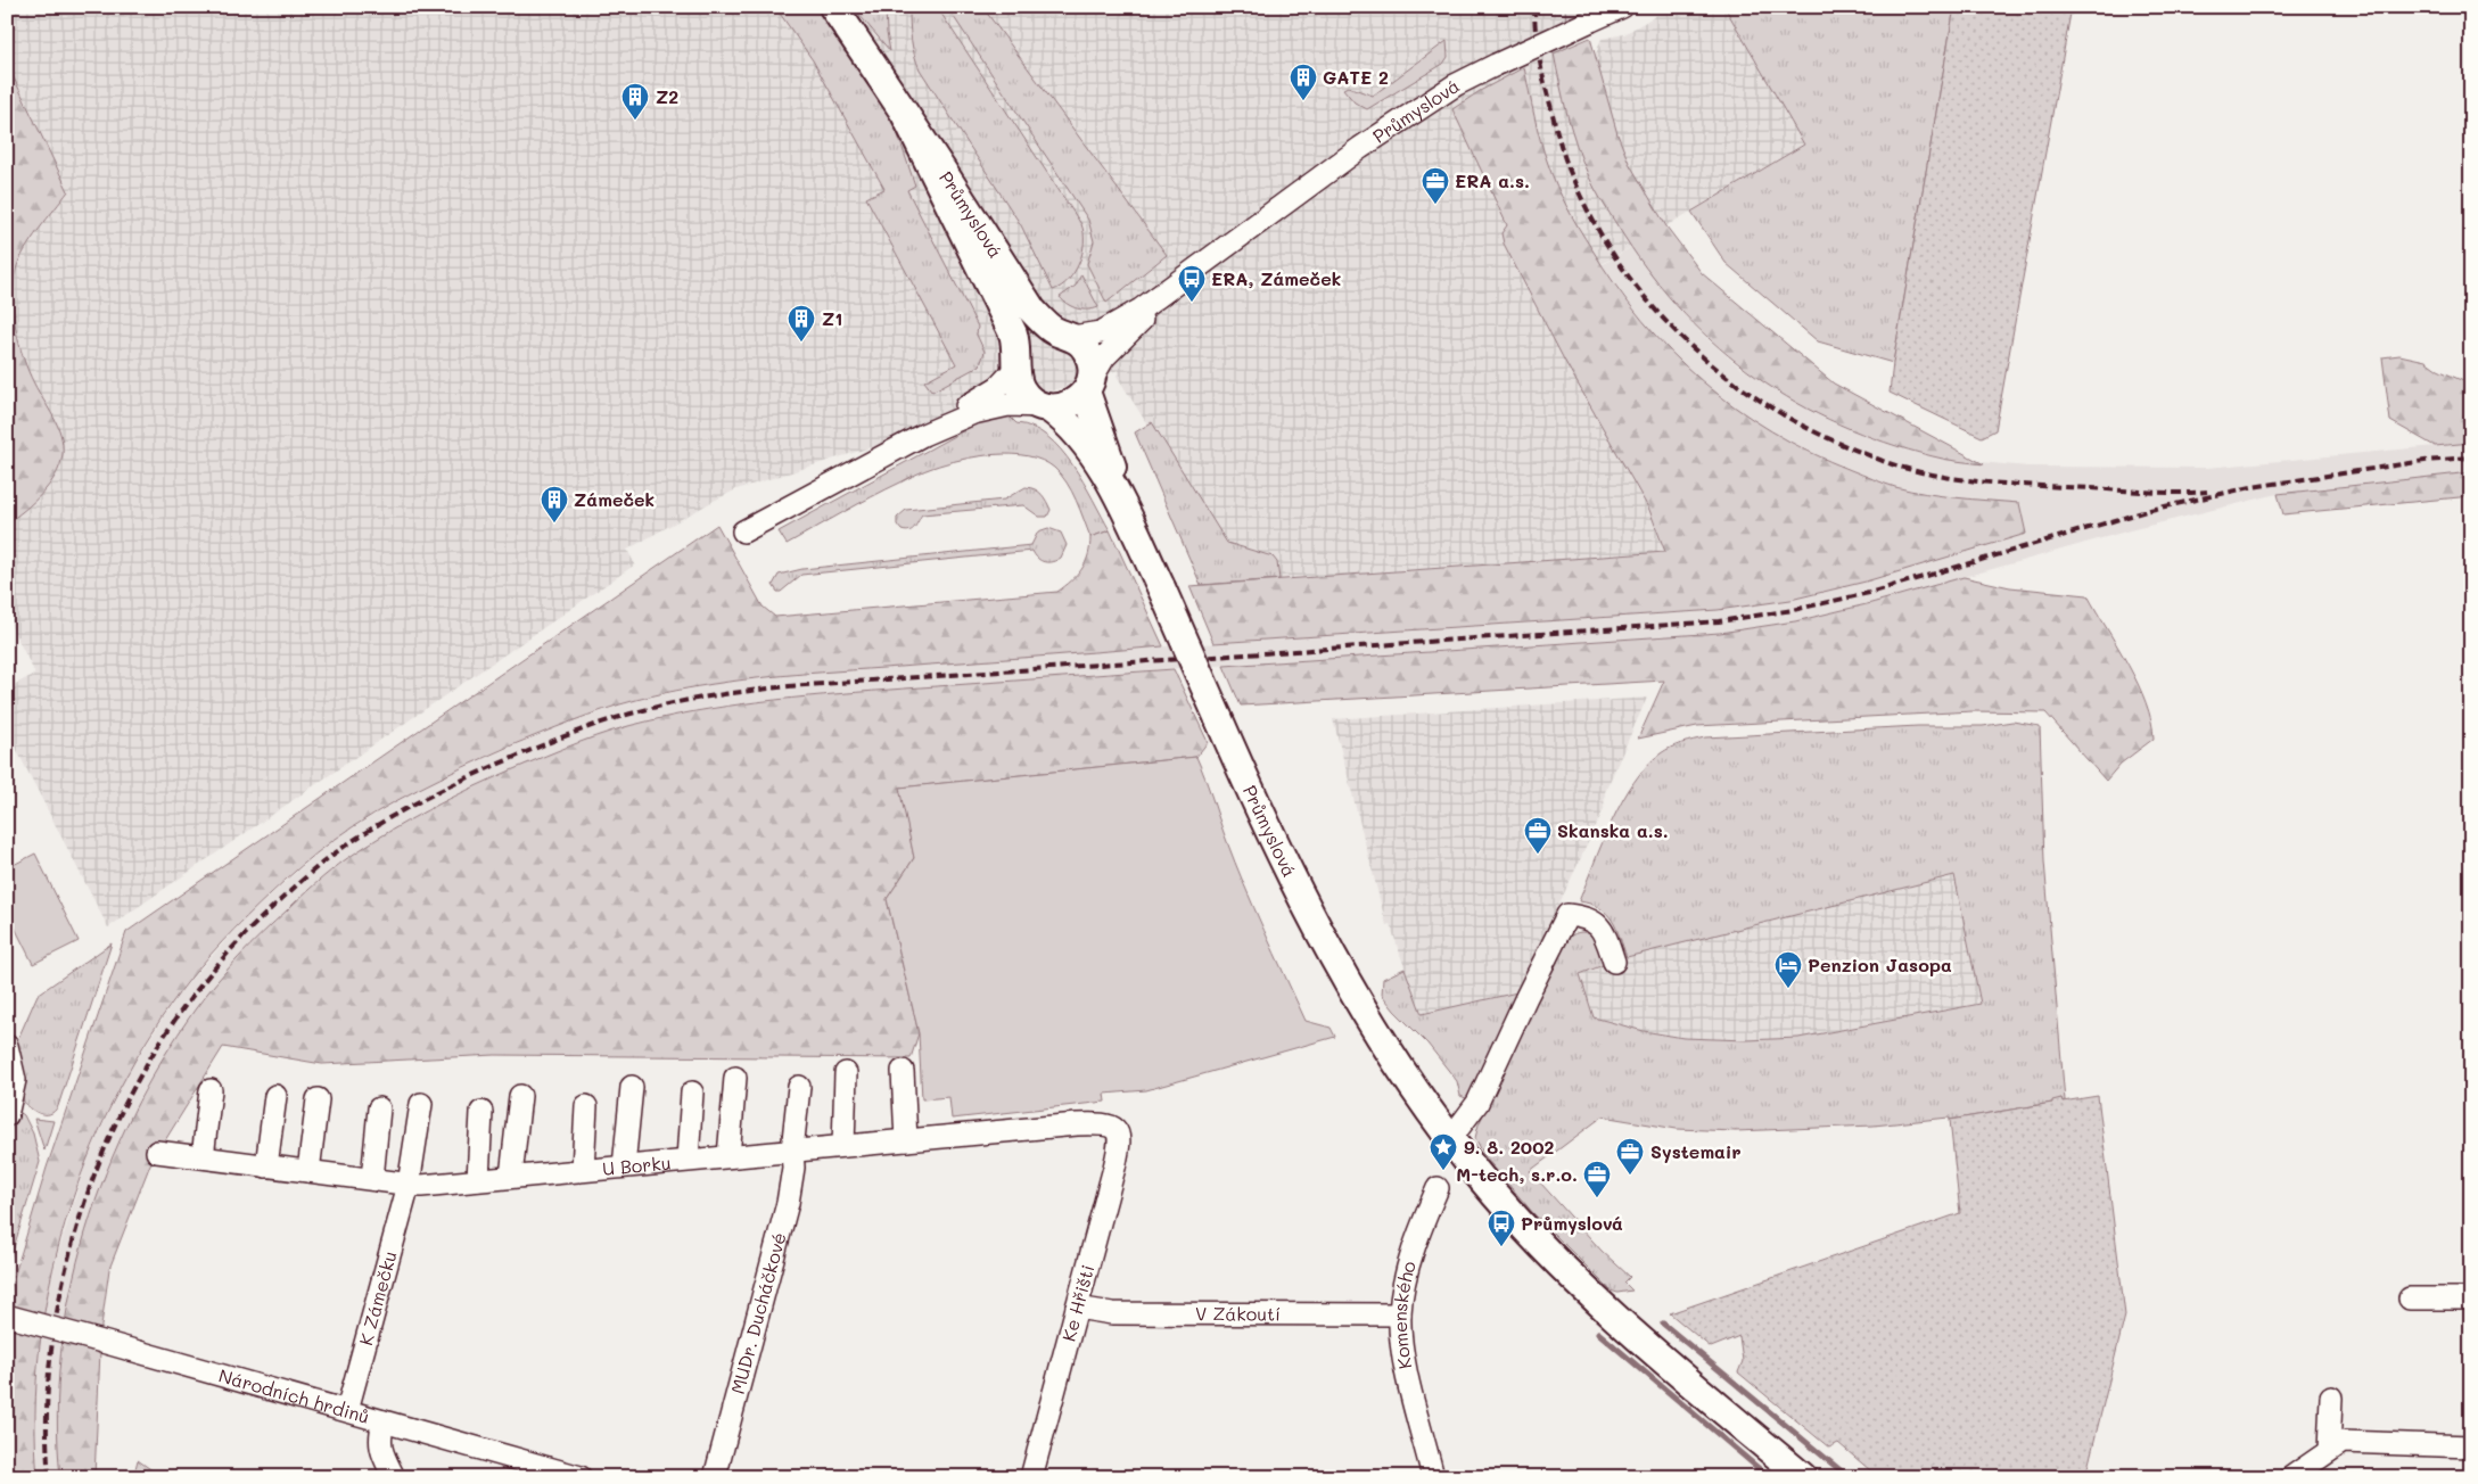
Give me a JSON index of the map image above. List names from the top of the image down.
{
  "streets": {
    "main road": ["Průmyslová"],
    "street": [
      "U Borku",
      "K Zámečku",
      "Ke Hřišti",
      "MUDr. Ducháčkové",
      "V Zákoutí",
      "Komenského",
      "Národních hrdinů"
    ]
  },
  "crossings": [
    ["U Borku", "K Zámečku"],
    ["U Borku", "Ke Hřišti"],
    ["U Borku", "MUDr. Ducháčkové"],
    ["K Zámečku", "Národních hrdinů"],
    ["Ke Hřišti", "V Zákoutí"],
    ["V Zákoutí", "Komenského"]
  ],
  "places": {
    "building": [
      "GATE 2",
      "Z2",
      "Z1",
      "Zámeček"
    ],
    "office": [
      "ERA a.s.",
      "Skanska a.s.",
      "Systemair",
      "M-tech, s.r.o."
    ],
    "bus stop": ["ERA, Zámeček", "Průmyslová"],
    "hotel": ["Penzion Jasopa"],
    "place": ["9. 8. 2002"]
  }
}
